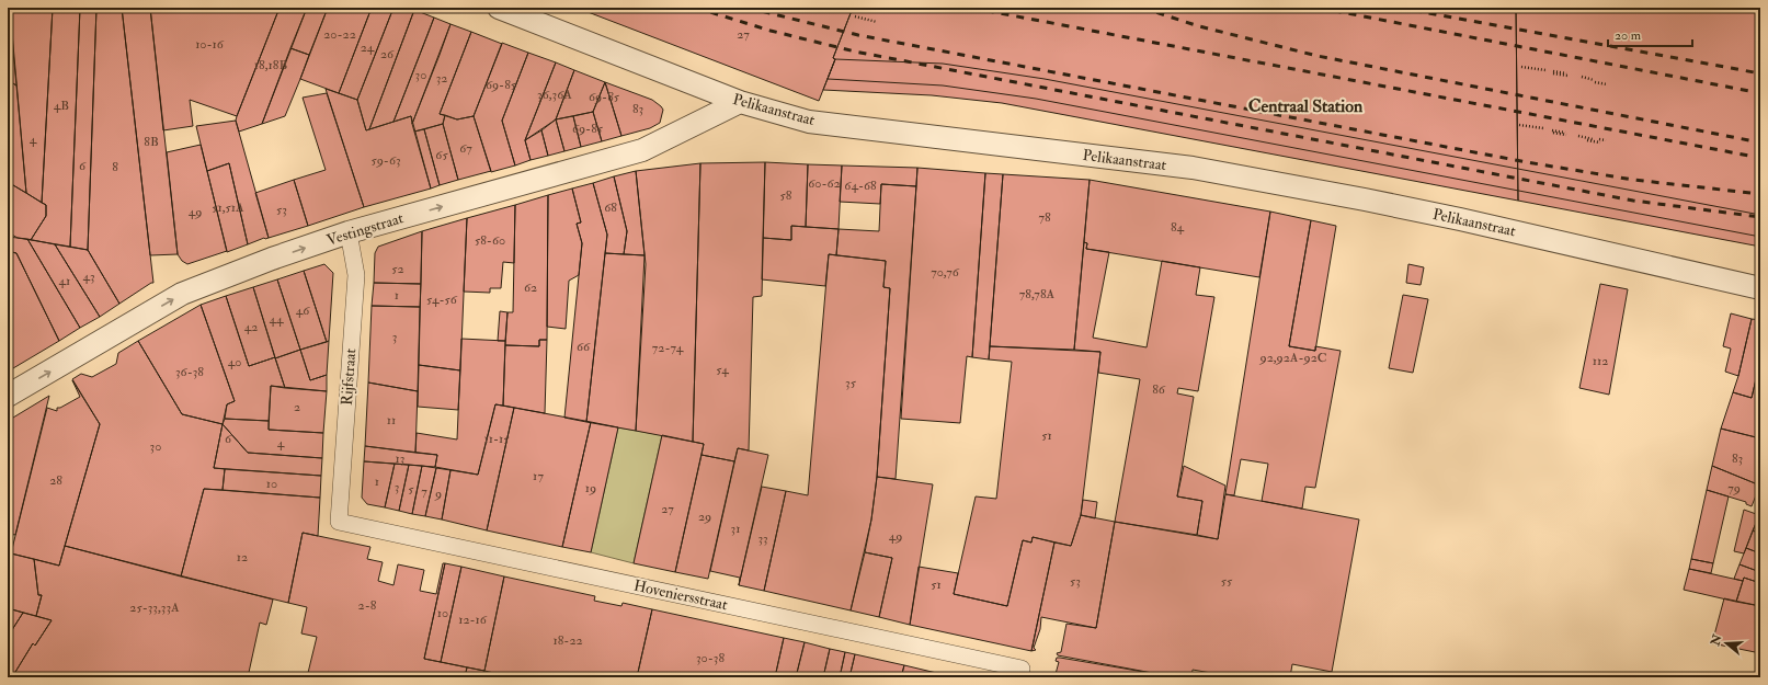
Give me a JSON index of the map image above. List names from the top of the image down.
{
  "streets": {
    "street": [
      "Pelikaanstraat",
      "Vestingstraat",
      "Rijfstraat",
      "Hoveniersstraat"
    ]
  },
  "crossings": [
    ["Pelikaanstraat", "Vestingstraat"],
    ["Vestingstraat", "Rijfstraat"],
    ["Rijfstraat", "Hoveniersstraat"]
  ],
  "one_way": ["Vestingstraat"],
  "districts": ["Centraal Station"],
  "house_numbers": [
    "20-22",
    "27",
    "10-16",
    "24",
    "26",
    "18,18B",
    "30",
    "32",
    "69-85",
    "36,36A",
    "69-85",
    "4B",
    "83",
    "69-85",
    "4",
    "8B",
    "67",
    "65",
    "59-63",
    "6",
    "8",
    "60-62",
    "64-68",
    "58",
    "51,51A",
    "68",
    "53",
    "49",
    "78",
    "84",
    "58-60",
    "52",
    "70,76",
    "43",
    "41",
    "62",
    "78,78A",
    "1",
    "54-56",
    "46",
    "44",
    "42",
    "3",
    "66",
    "72-74",
    "92,92A-92C",
    "112",
    "40",
    "54",
    "36-38",
    "35",
    "86",
    "2",
    "11",
    "51",
    "6",
    "11-15",
    "4",
    "30",
    "13",
    "83",
    "17",
    "28",
    "1",
    "10",
    "3",
    "19",
    "79",
    "5",
    "7",
    "9",
    "27",
    "29",
    "31",
    "49",
    "33",
    "12",
    "53",
    "55",
    "51",
    "2-8",
    "25-33,33A",
    "10",
    "12-16",
    "18-22",
    "30-38"
  ],
  "scale_bar": "20 m",
  "north": "left"
}
